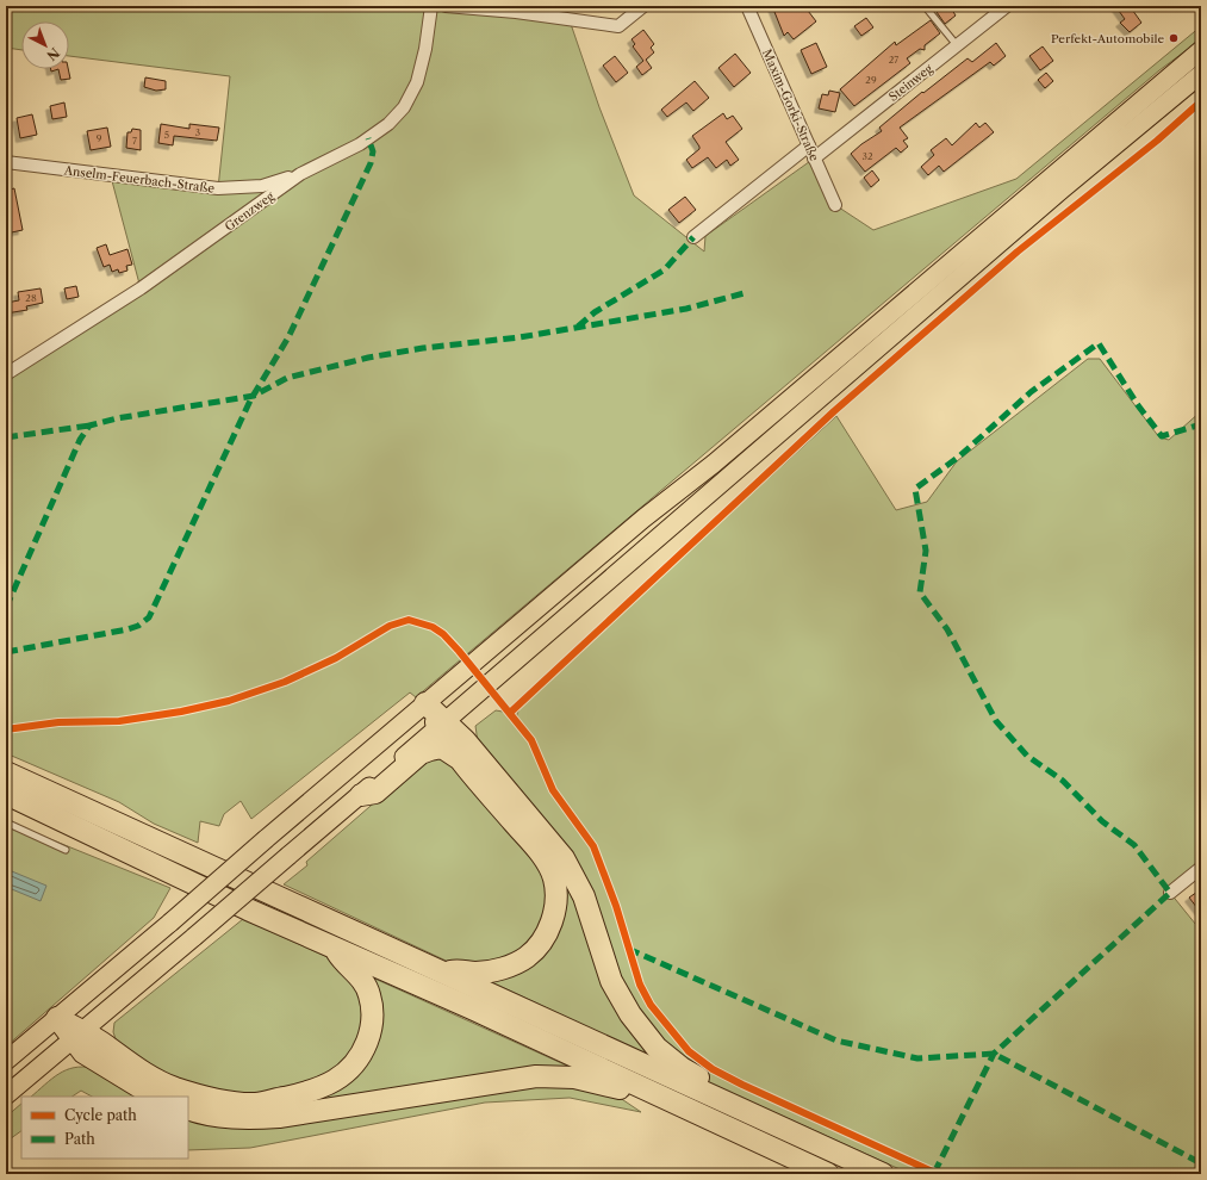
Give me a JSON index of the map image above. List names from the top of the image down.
{
  "streets": {
    "street": [
      "Steinweg",
      "Maxim-Gorki-Straße",
      "Anselm-Feuerbach-Straße",
      "Grenzweg"
    ]
  },
  "crossings": [
    ["Steinweg", "Maxim-Gorki-Straße"],
    ["Anselm-Feuerbach-Straße", "Grenzweg"]
  ],
  "places": ["Perfekt-Automobile"],
  "house_numbers": [
    "27",
    "29",
    "3",
    "5",
    "9",
    "7",
    "32",
    "28"
  ],
  "legend": ["Cycle path", "Path"],
  "north": "bottom right"
}
